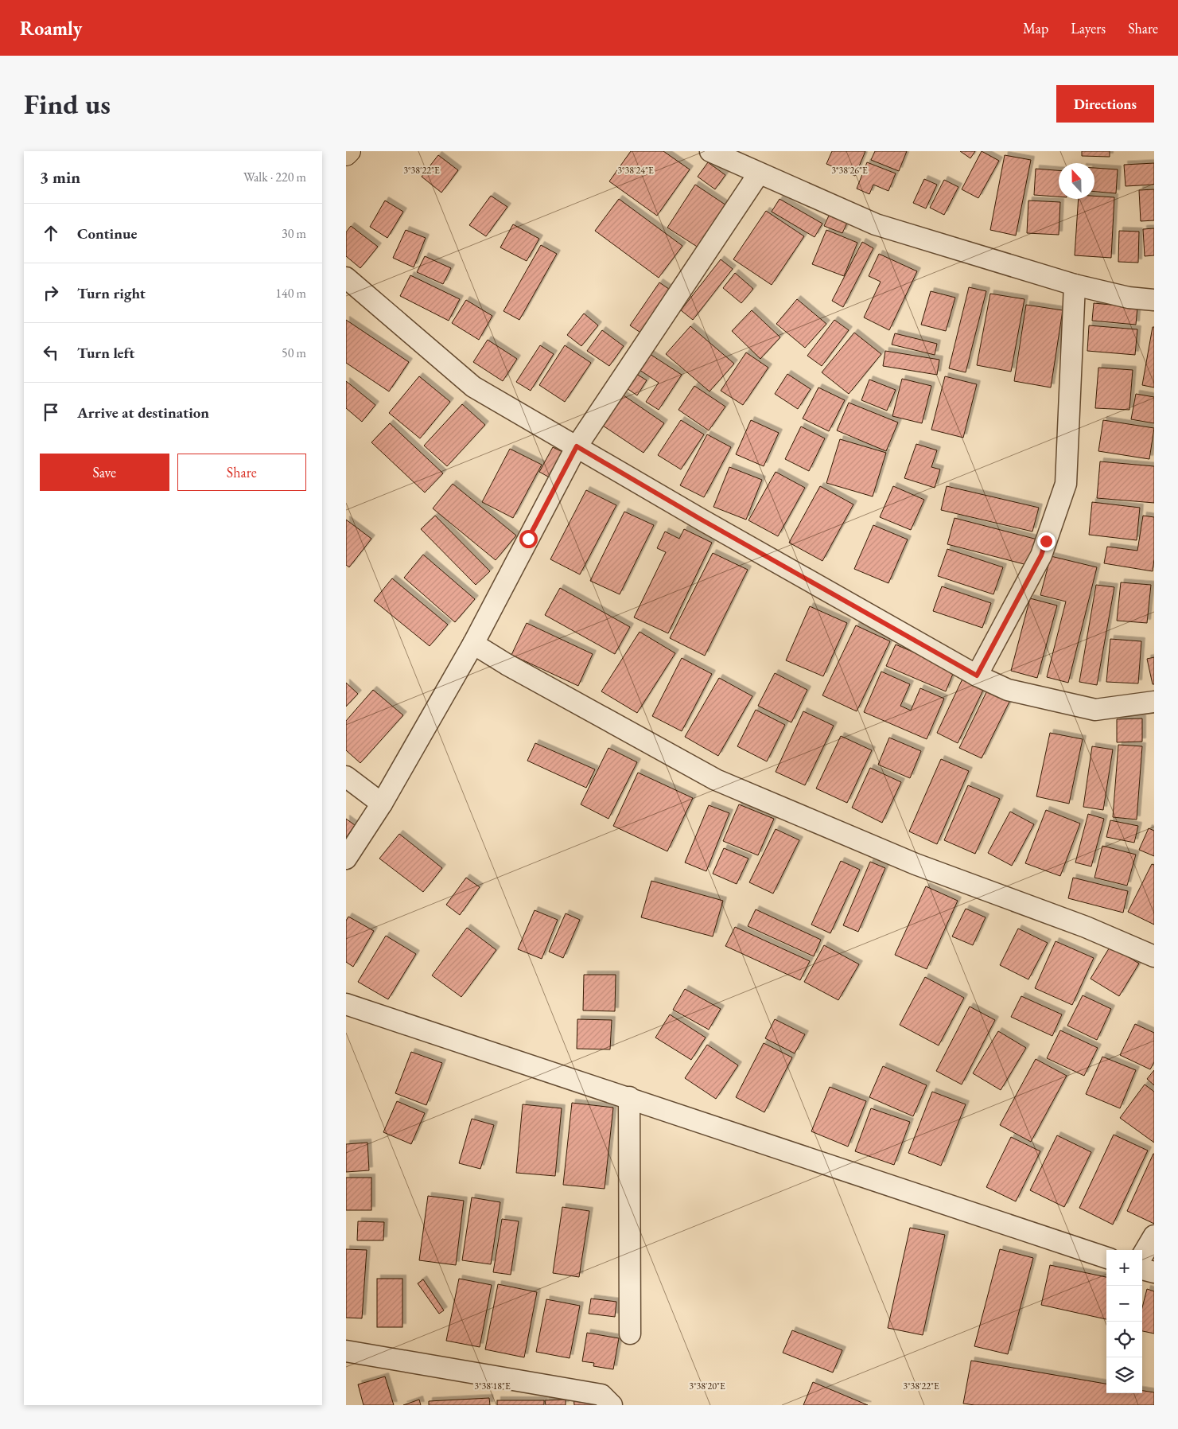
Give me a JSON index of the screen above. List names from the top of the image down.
{
  "north": "top",
  "page": {
    "header": "Roamly",
    "nav": ["Map", "Layers", "Share"],
    "buttons": [
      "Directions",
      ["Save", "Share"]
    ],
    "title": "Find us",
    "heading": ["3 min", "Walk · 220 m"],
    "list": [
      ["Continue", "30 m"],
      ["Turn right", "140 m"],
      ["Turn left", "50 m"],
      "Arrive at destination"
    ],
    "map_buttons": ["+", "−"]
  },
  "coordinates": [
    "3°38'22\"E",
    "3°38'24\"E",
    "3°38'26\"E",
    "3°38'18\"E",
    "3°38'20\"E"
  ]
}
